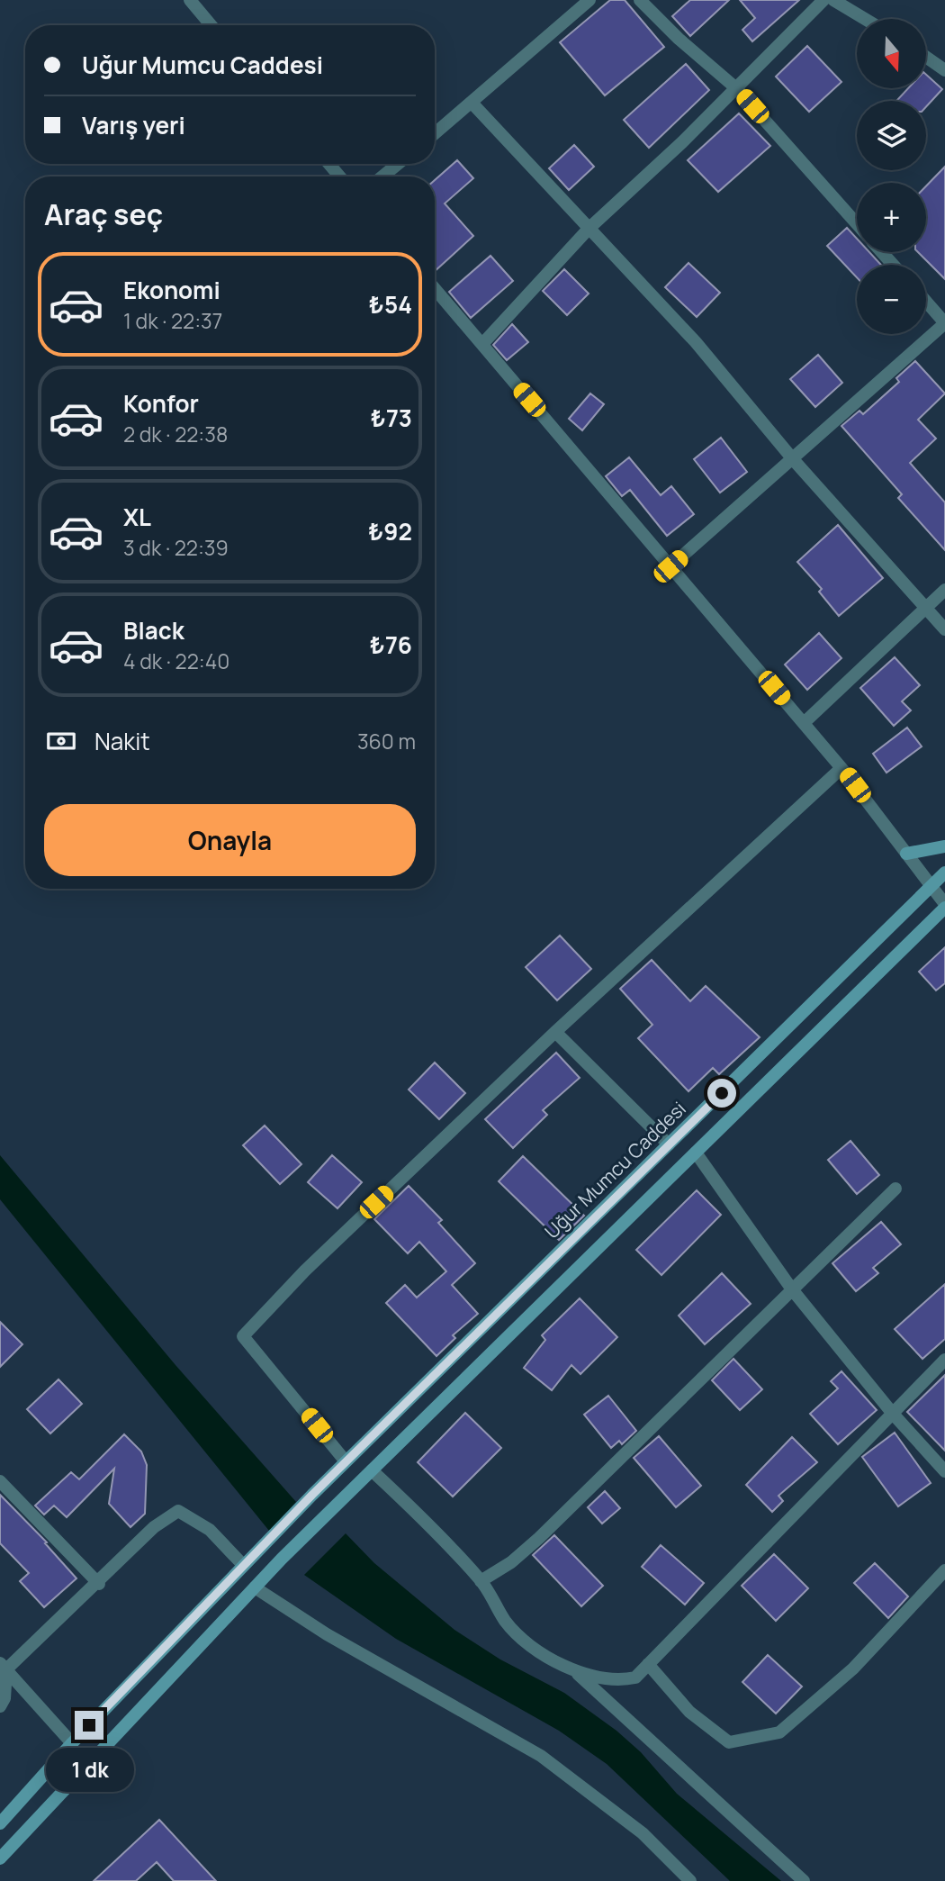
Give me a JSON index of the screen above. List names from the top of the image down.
{
  "streets": {
    "street": ["Uğur Mumcu Caddesi"]
  },
  "north": "bottom",
  "page": {
    "map_buttons": ["+", "−"],
    "banner": ["Uğur Mumcu Caddesi", "Varış yeri"],
    "heading": "Araç seç",
    "list": [
      {
        "name": "Ekonomi",
        "note": "1 dk · 22:37",
        "value": "₺54"
      },
      {
        "name": "Konfor",
        "note": "2 dk · 22:38",
        "value": "₺73"
      },
      {
        "name": "XL",
        "note": "3 dk · 22:39",
        "value": "₺92"
      },
      {
        "name": "Black",
        "note": "4 dk · 22:40",
        "value": "₺76"
      }
    ],
    "pay": ["Nakit", "360 m"],
    "buttons": "Onayla",
    "bubble": "1 dk"
  }
}
